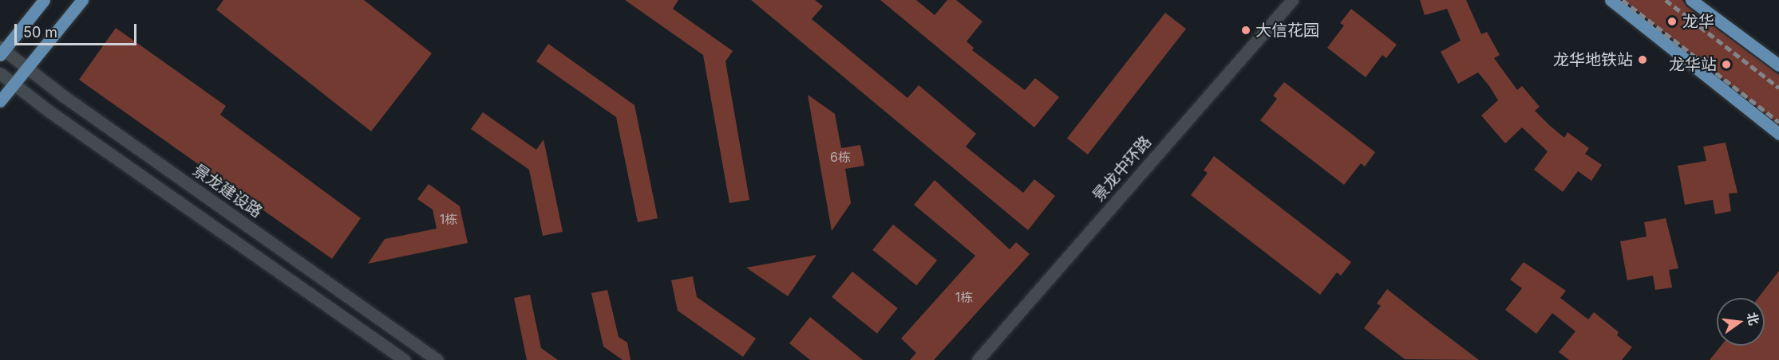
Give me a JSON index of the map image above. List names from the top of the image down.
{
  "streets": {
    "main road": ["景龙中环路", "景龙建设路"]
  },
  "places": [
    "龙华",
    "大信花园",
    "龙华地铁站",
    "龙华站"
  ],
  "house_numbers": ["6栋", "1栋", "1栋"],
  "scale_bar": "50 m",
  "north": "right"
}
